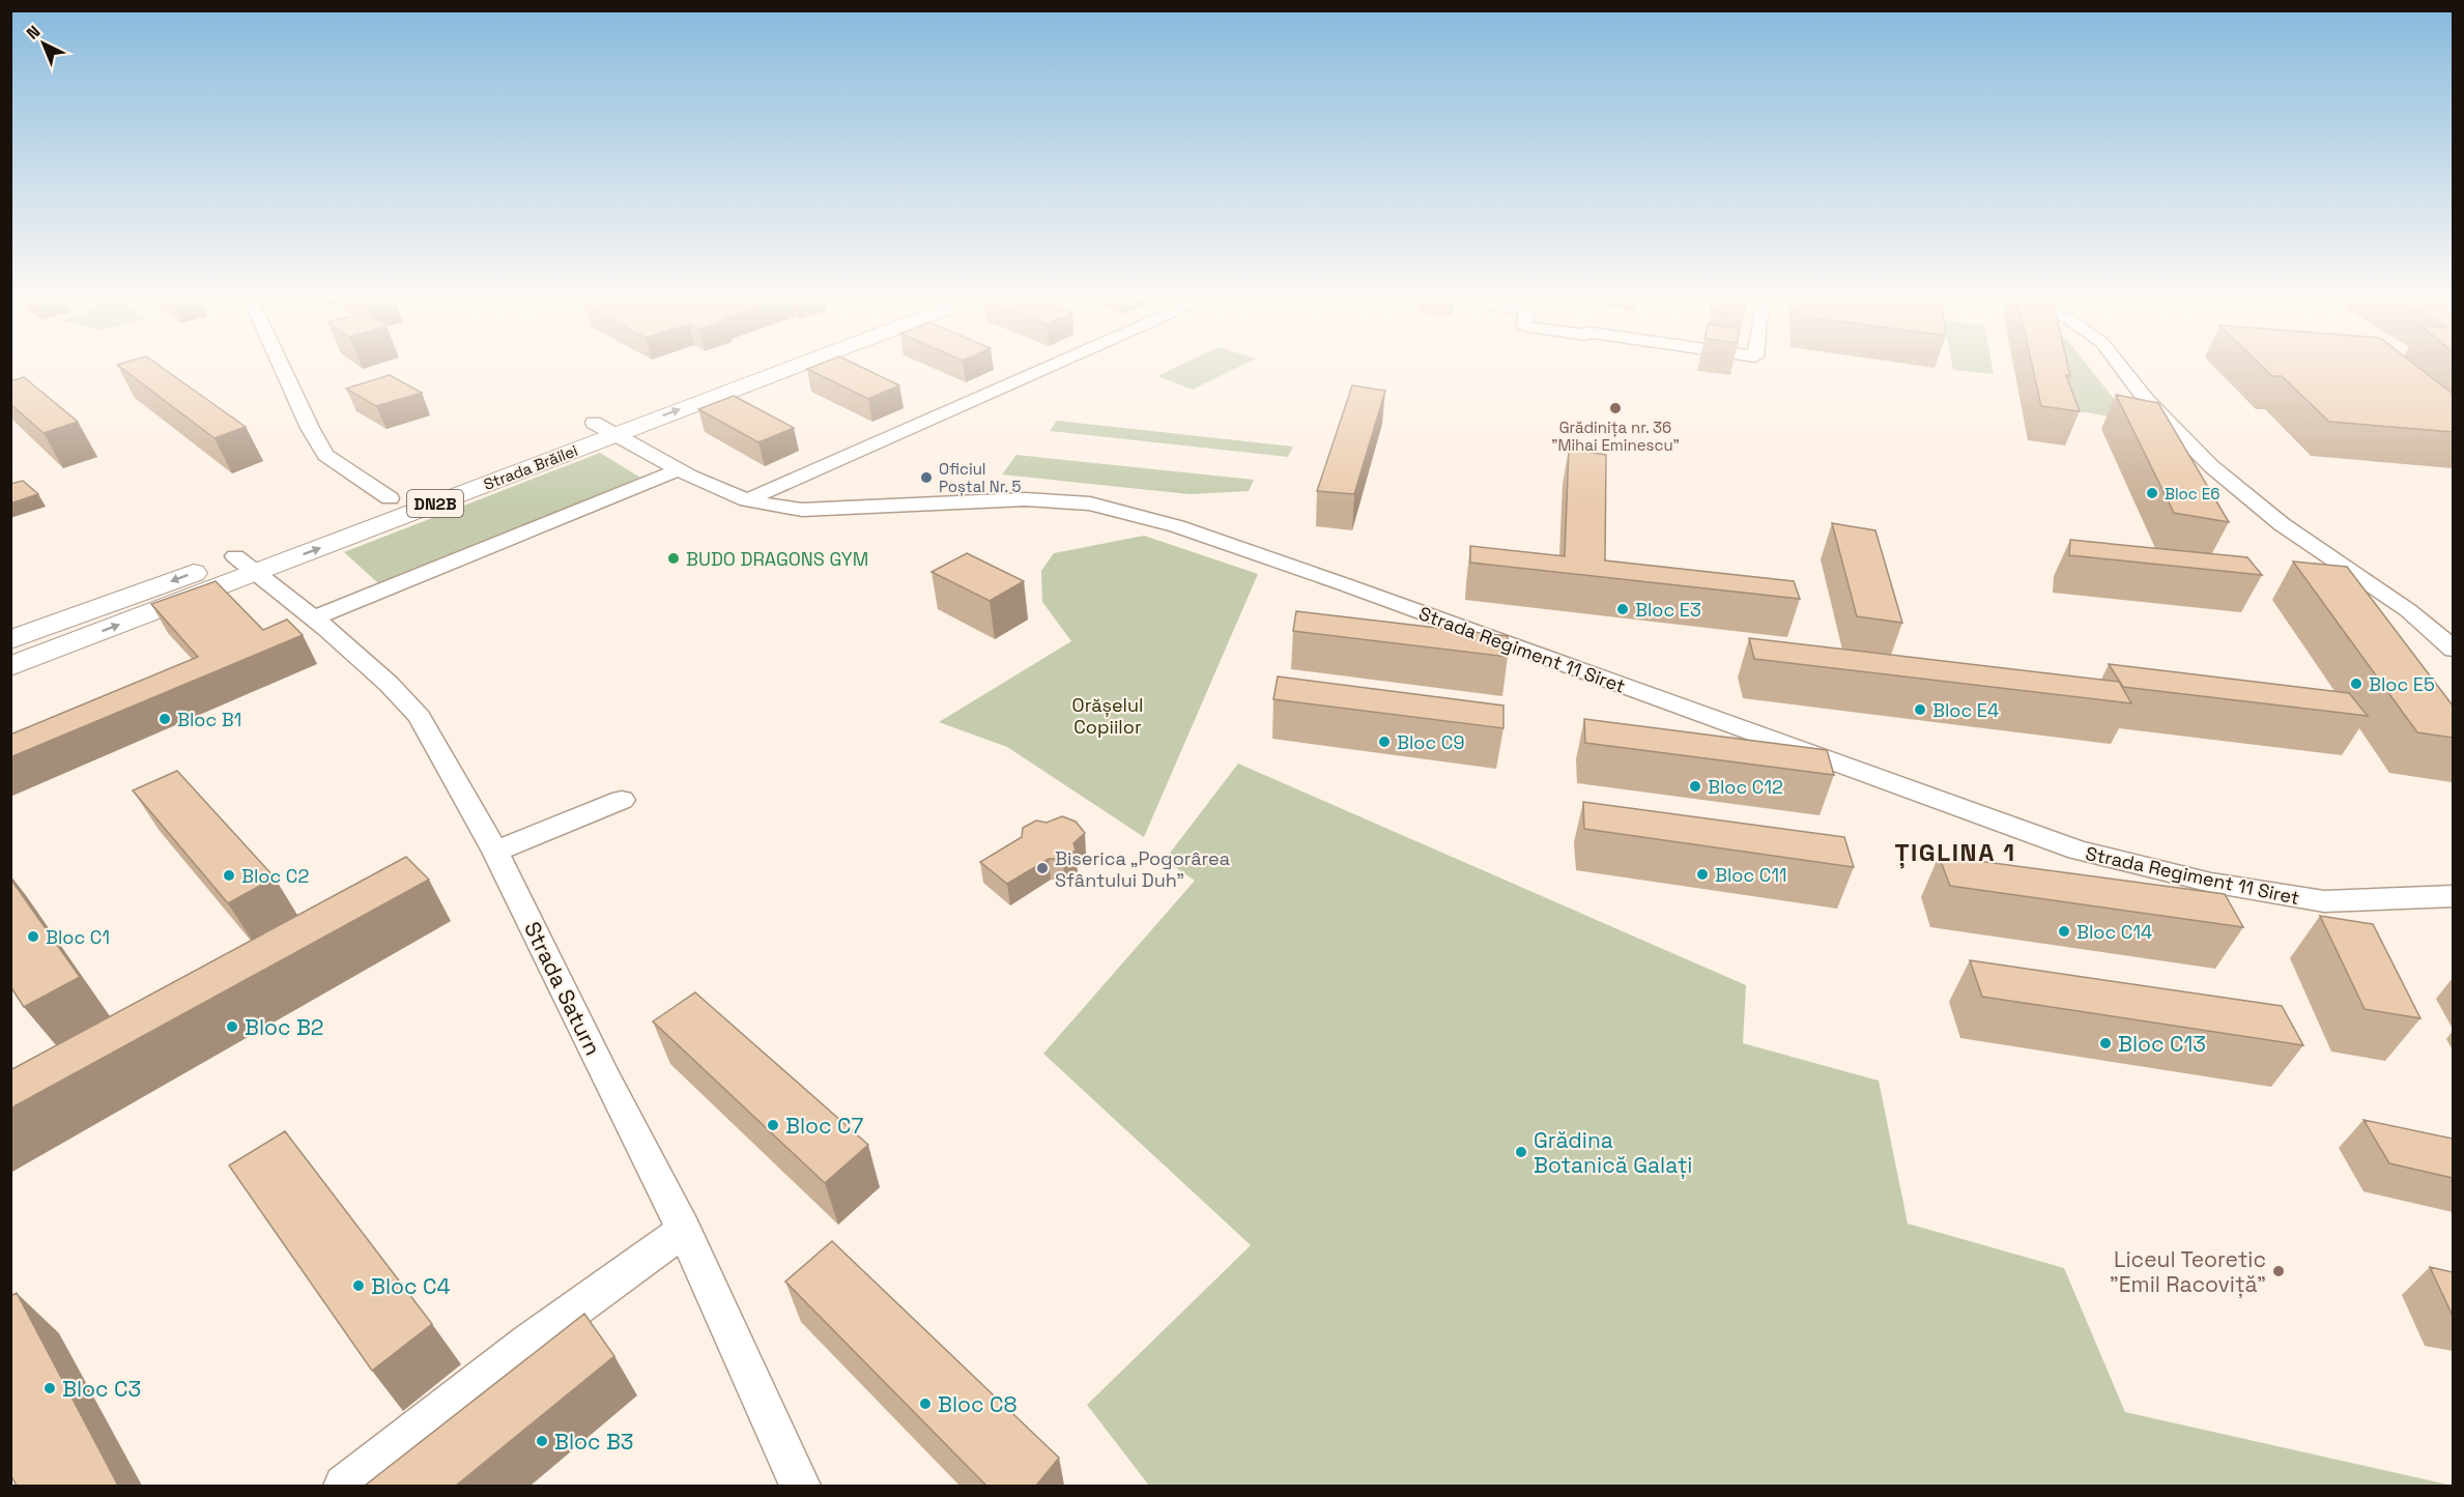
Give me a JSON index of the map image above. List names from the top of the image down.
{
  "streets": {
    "main road": ["Strada Brăilei", "DN2B"],
    "street": ["Strada Regiment 11 Siret", "Strada Saturn"]
  },
  "crossings": [
    ["Strada Brăilei", "Strada Regiment 11 Siret"],
    ["Strada Brăilei", "Strada Saturn"]
  ],
  "districts": ["ȚIGLINA 1"],
  "parks": ["Orășelul Copiilor"],
  "places": [
    "Grădinița nr. 36 \"Mihai Eminescu\"",
    "Oficiul Poștal Nr. 5",
    "Bloc E6",
    "BUDO DRAGONS GYM",
    "Bloc E3",
    "Bloc E5",
    "Bloc E4",
    "Bloc B1",
    "Bloc C9",
    "Bloc C12",
    "Biserica „Pogorârea Sfântului Duh\"",
    "Bloc C11",
    "Bloc C2",
    "Bloc C14",
    "Bloc C1",
    "Bloc B2",
    "Bloc C13",
    "Bloc C7",
    "Grădina Botanică Galați",
    "Liceul Teoretic \"Emil Racoviță\"",
    "Bloc C4",
    "Bloc C3",
    "Bloc C8",
    "Bloc B3"
  ],
  "north": "top left"
}
